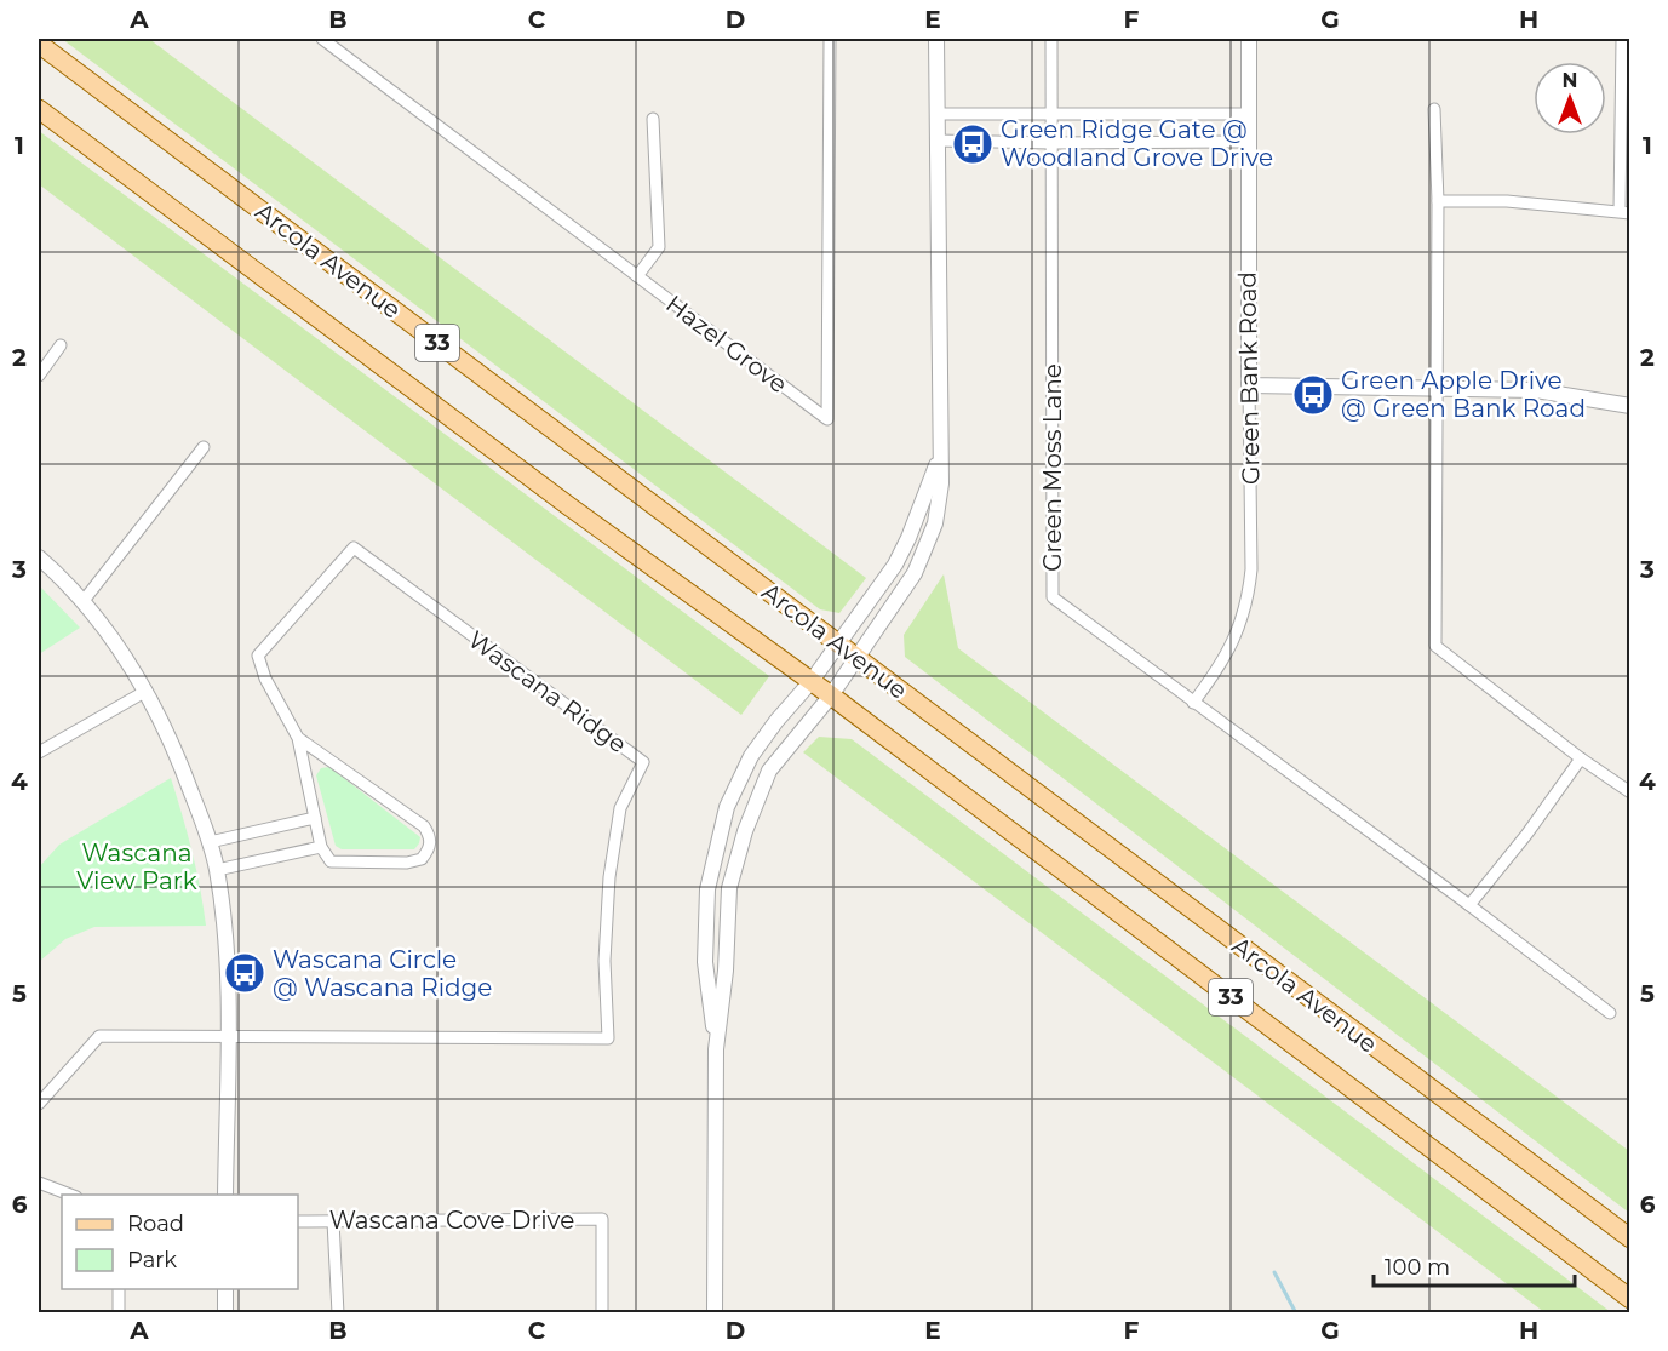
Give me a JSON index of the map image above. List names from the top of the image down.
{
  "streets": {
    "main road": ["Arcola Avenue", "33"],
    "street": [
      "Hazel Grove",
      "Green Bank Road",
      "Green Moss Lane",
      "Wascana Ridge",
      "Wascana Cove Drive"
    ]
  },
  "crossings": [
    ["Green Bank Road", "Green Moss Lane"]
  ],
  "parks": ["Wascana View Park"],
  "places": {
    "bus stop": ["Green Ridge Gate @ Woodland Grove Drive", "Green Apple Drive @ Green Bank Road", "Wascana Circle @ Wascana Ridge"]
  },
  "legend": ["Road", "Park"],
  "scale_bar": "100 m",
  "north": "top",
  "grid": {
    "columns": [
      "A",
      "B",
      "C",
      "D",
      "E",
      "F",
      "G",
      "H"
    ],
    "rows": [
      "1",
      "2",
      "3",
      "4",
      "5",
      "6"
    ]
  }
}
